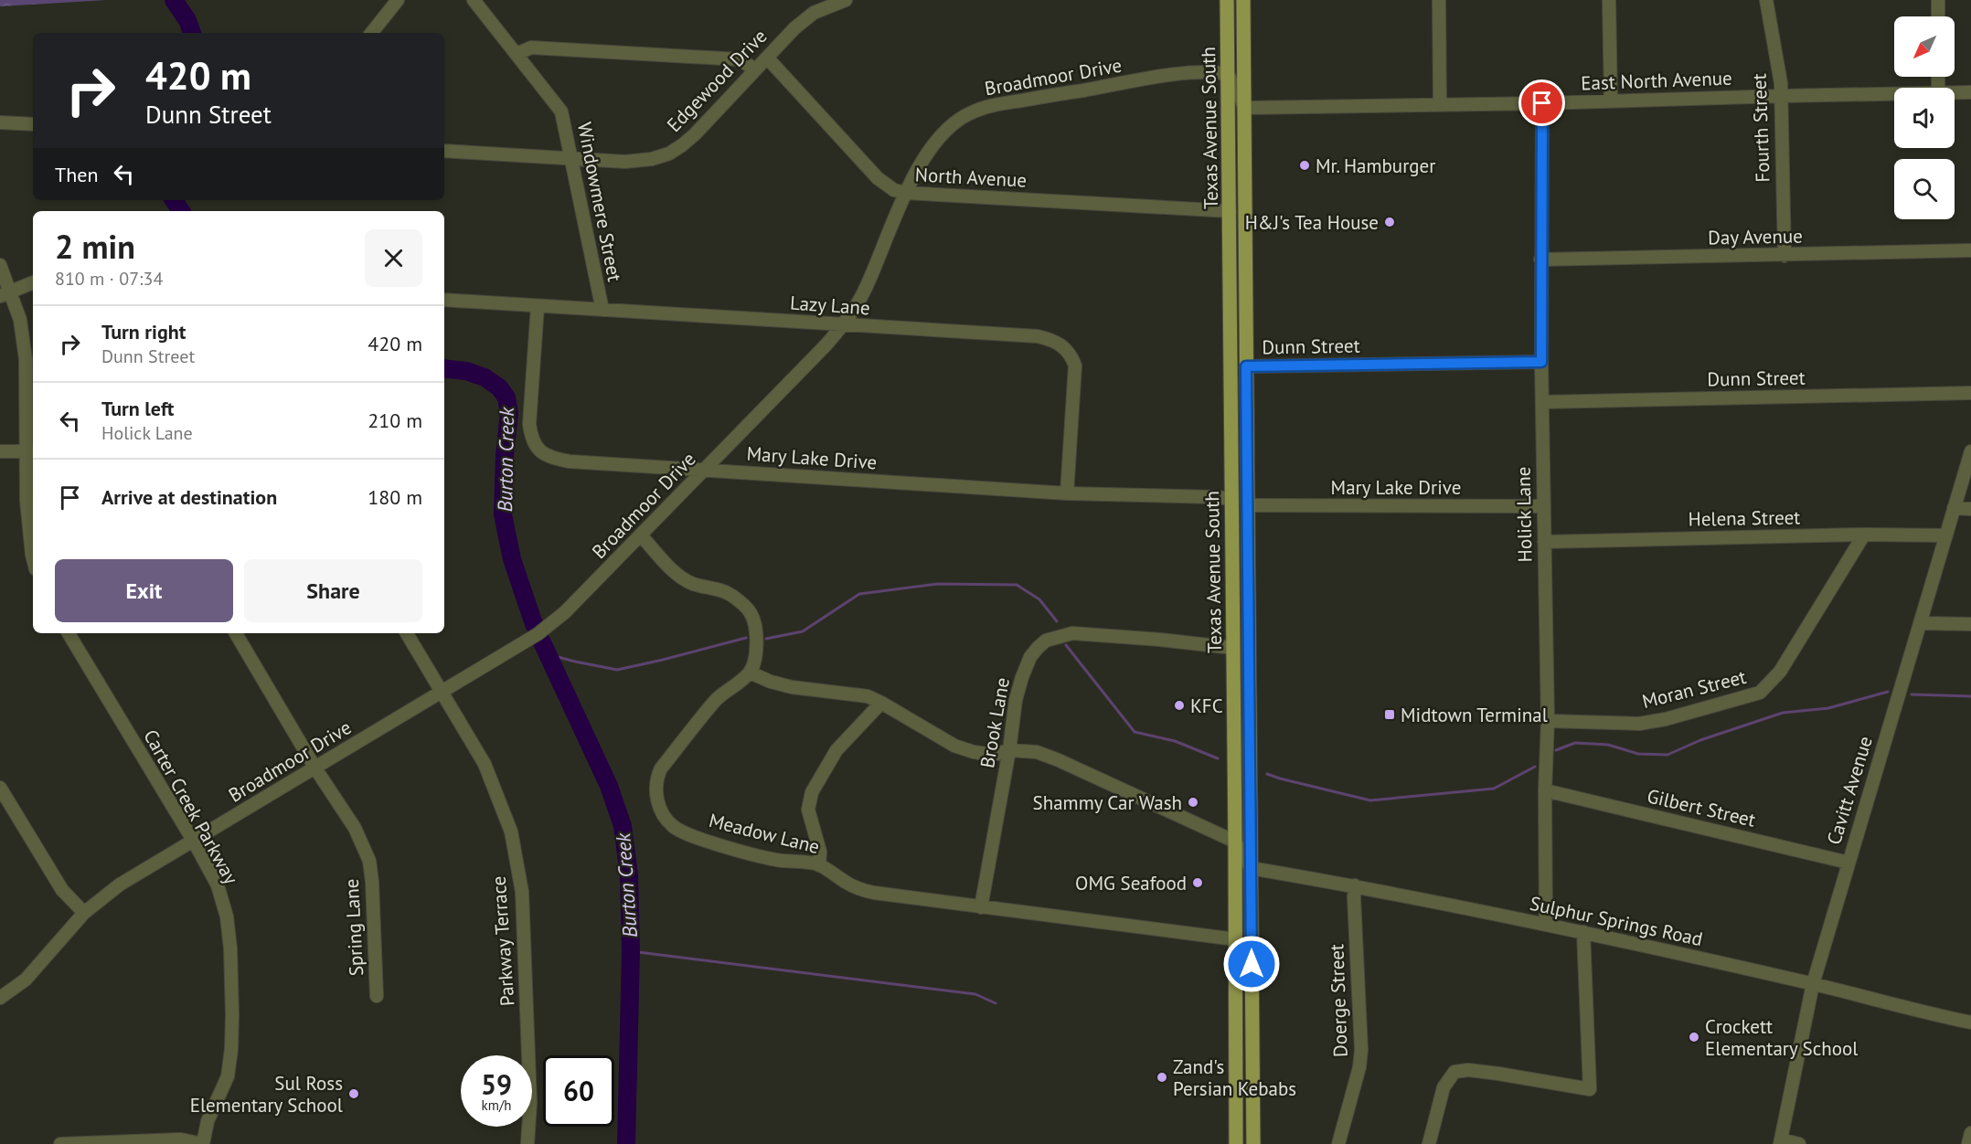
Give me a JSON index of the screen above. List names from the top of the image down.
{
  "streets": {
    "main road": ["Texas Avenue South"],
    "street": [
      "Broadmoor Drive",
      "Edgewood Drive",
      "East North Avenue",
      "Fourth Street",
      "North Avenue",
      "Windowmere Street",
      "Day Avenue",
      "Lazy Lane",
      "Dunn Street",
      "Mary Lake Drive",
      "Holick Lane",
      "Helena Street",
      "Moran Street",
      "Brook Lane",
      "Cavitt Avenue",
      "Carter Creek Parkway",
      "Gilbert Street",
      "Meadow Lane",
      "Sulphur Springs Road",
      "Spring Lane",
      "Parkway Terrace",
      "Doerge Street"
    ]
  },
  "crossings": [
    ["Broadmoor Drive", "Texas Avenue South"],
    ["Broadmoor Drive", "North Avenue"],
    ["Broadmoor Drive", "Lazy Lane"],
    ["Broadmoor Drive", "Mary Lake Drive"],
    ["Broadmoor Drive", "Carter Creek Parkway"],
    ["Broadmoor Drive", "Spring Lane"],
    ["Broadmoor Drive", "Parkway Terrace"],
    ["Edgewood Drive", "North Avenue"],
    ["Edgewood Drive", "Windowmere Street"],
    ["East North Avenue", "Texas Avenue South"],
    ["East North Avenue", "Fourth Street"],
    ["East North Avenue", "Holick Lane"],
    ["Texas Avenue South", "North Avenue"],
    ["Texas Avenue South", "Dunn Street"],
    ["Texas Avenue South", "Mary Lake Drive"],
    ["Texas Avenue South", "Brook Lane"],
    ["Texas Avenue South", "Meadow Lane"],
    ["Texas Avenue South", "Sulphur Springs Road"],
    ["Fourth Street", "Day Avenue"],
    ["Windowmere Street", "Lazy Lane"],
    ["Day Avenue", "Holick Lane"],
    ["Lazy Lane", "Mary Lake Drive"],
    ["Dunn Street", "Holick Lane"],
    ["Mary Lake Drive", "Holick Lane"],
    ["Holick Lane", "Helena Street"],
    ["Holick Lane", "Moran Street"],
    ["Holick Lane", "Gilbert Street"],
    ["Holick Lane", "Sulphur Springs Road"],
    ["Helena Street", "Moran Street"],
    ["Helena Street", "Cavitt Avenue"],
    ["Brook Lane", "Meadow Lane"],
    ["Cavitt Avenue", "Gilbert Street"],
    ["Cavitt Avenue", "Sulphur Springs Road"],
    ["Sulphur Springs Road", "Doerge Street"]
  ],
  "water": ["Burton Creek"],
  "places": {
    "other": [
      "Mr. Hamburger",
      "H&J's Tea House",
      "KFC",
      "Shammy Car Wash",
      "OMG Seafood",
      "Crockett Elementary School",
      "Zand's Persian Kebabs",
      "Sul Ross Elementary School"
    ],
    "transit": ["Midtown Terminal"]
  },
  "north": "bottom left",
  "page": {
    "turn": ["420 m", "Dunn Street"],
    "then": "Then",
    "heading": ["2 min", "810 m · 07:34"],
    "list": [
      {
        "name": "Turn right",
        "note": "Dunn Street",
        "value": "420 m"
      },
      {
        "name": "Turn left",
        "note": "Holick Lane",
        "value": "210 m"
      },
      {
        "name": "Arrive at destination",
        "value": "180 m"
      }
    ],
    "buttons": ["Exit", "Share"],
    "speed": "59 km/h",
    "limit": "60"
  }
}
